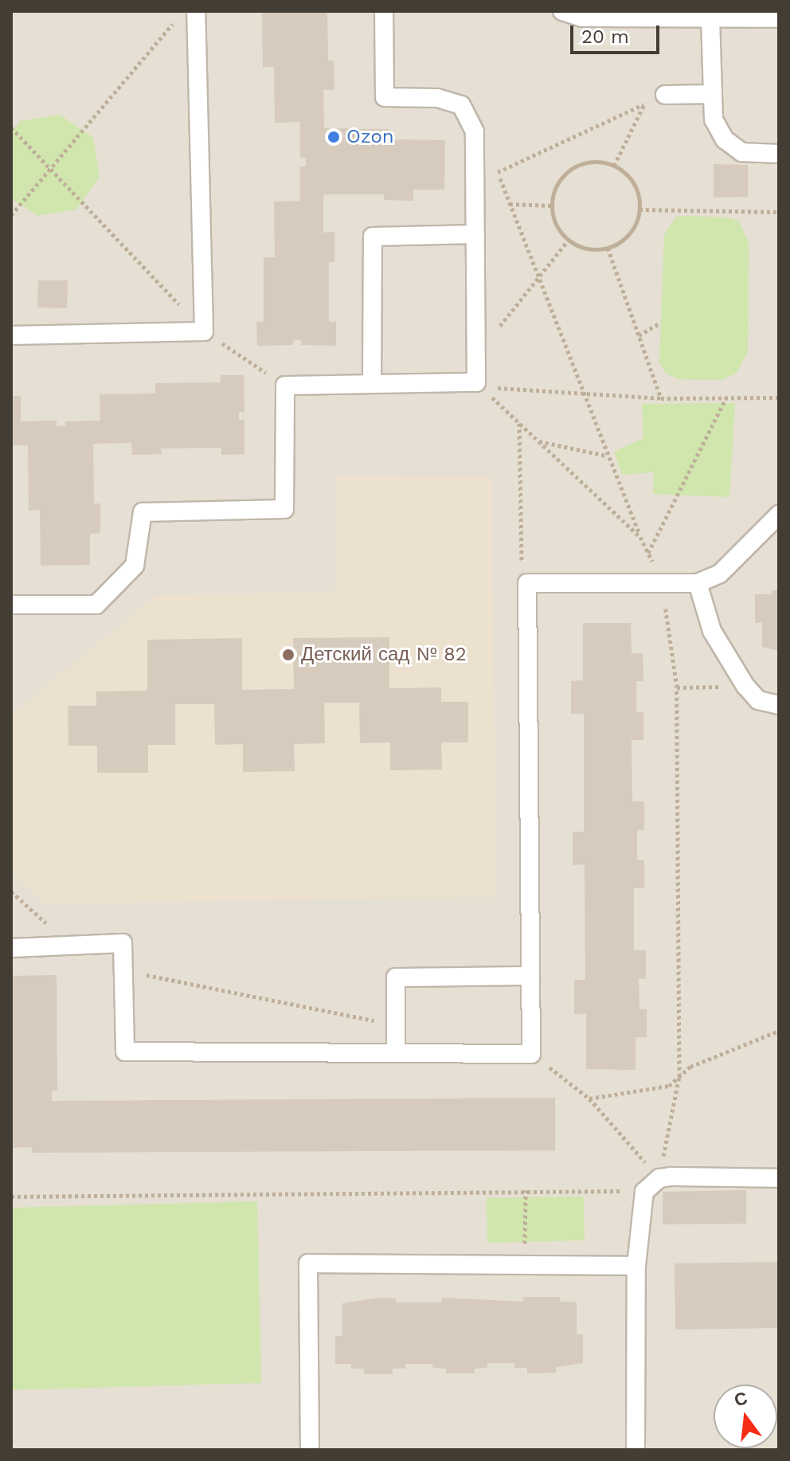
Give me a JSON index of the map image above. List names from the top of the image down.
{
  "places": ["Ozon", "Детский сад № 82"],
  "scale_bar": "20 m",
  "north": "top"
}
